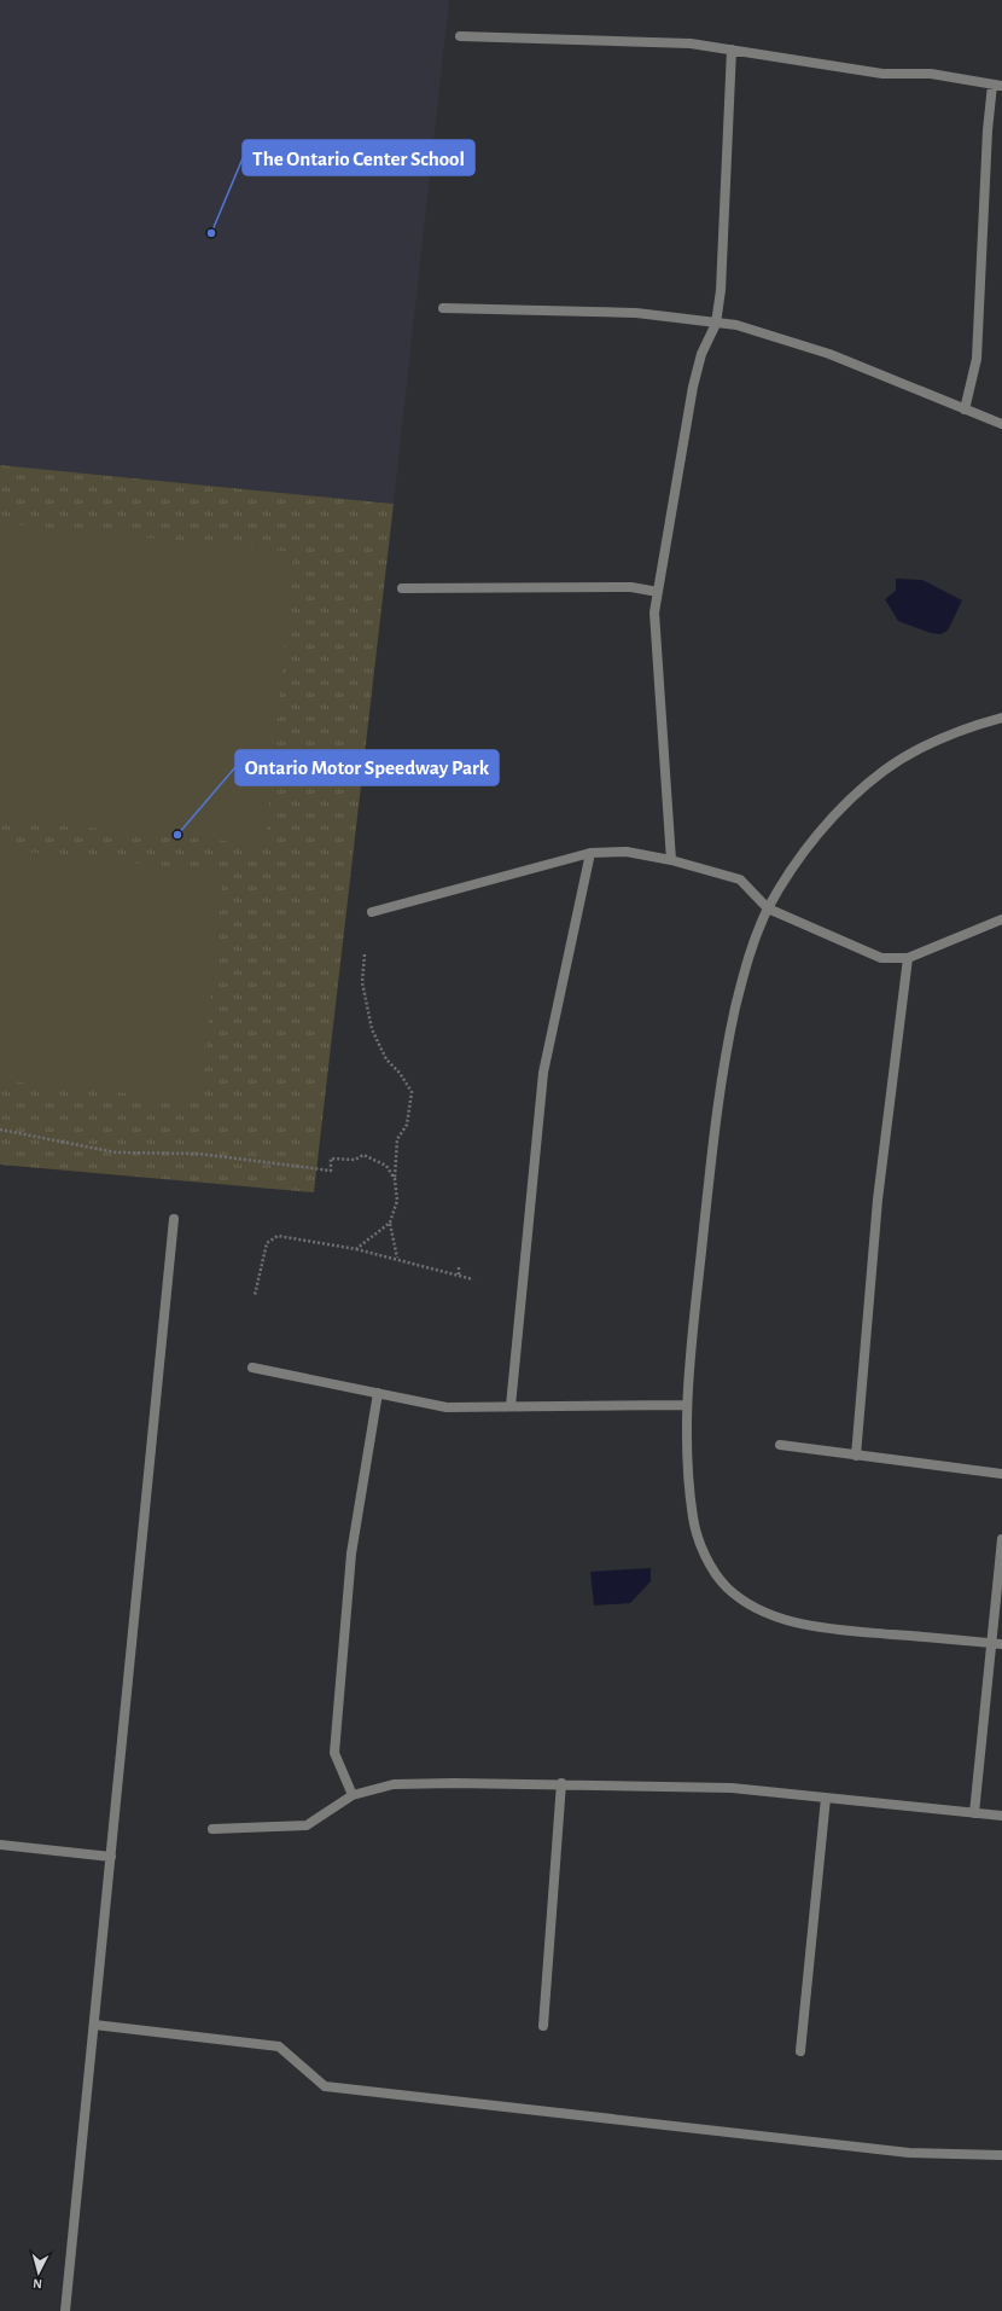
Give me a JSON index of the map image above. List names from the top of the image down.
{
  "places": ["The Ontario Center School", "Ontario Motor Speedway Park"],
  "north": "bottom"
}
